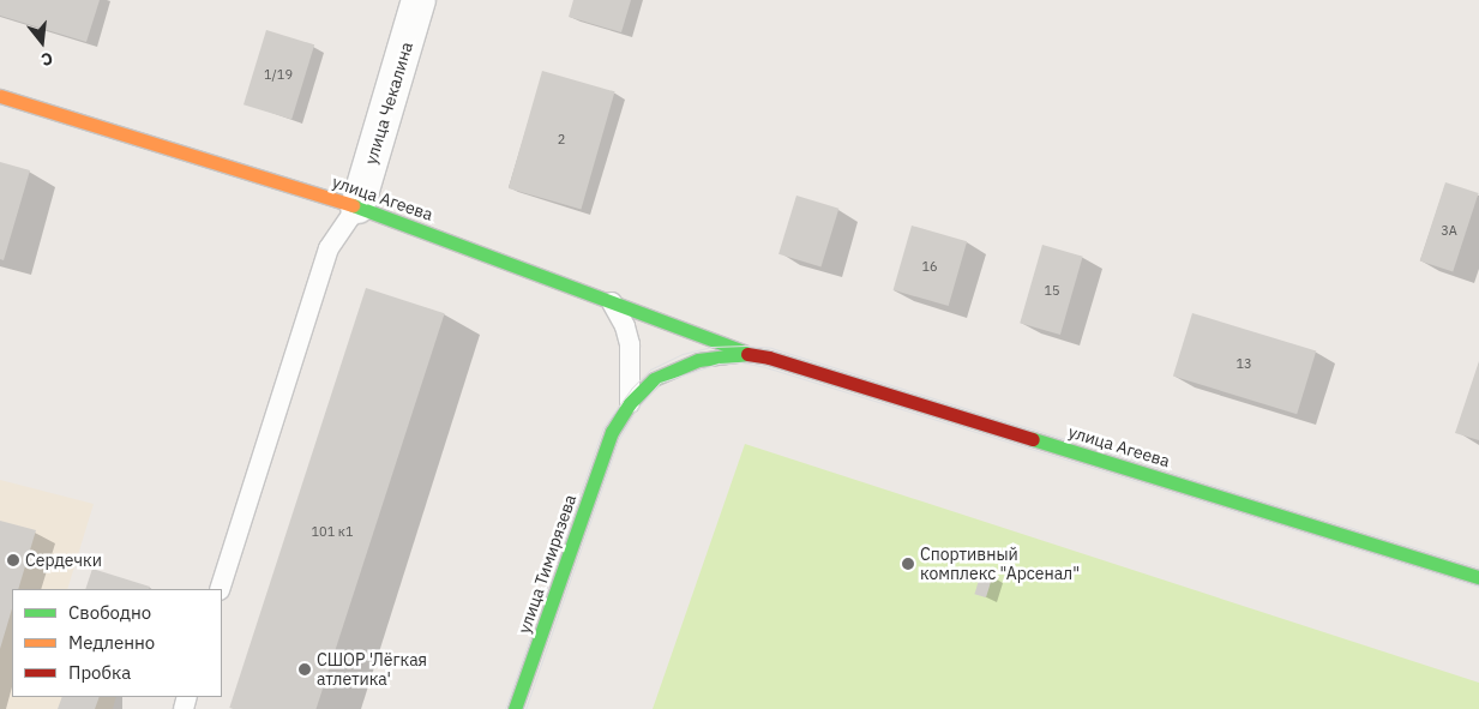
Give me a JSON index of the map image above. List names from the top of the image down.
{
  "streets": {
    "street": ["улица Чекалина", "улица Агеева", "улица Тимирязева"]
  },
  "crossings": [
    ["улица Чекалина", "улица Агеева"],
    ["улица Агеева", "улица Тимирязева"]
  ],
  "places": ["Сердечки", "Спортивный комплекс \"Арсенал\"", "СШОР 'Лёгкая атлетика'"],
  "house_numbers": [
    "1/19",
    "2",
    "3А",
    "16",
    "15",
    "13",
    "101 к1"
  ],
  "legend": ["Свободно", "Медленно", "Пробка"],
  "north": "bottom"
}
